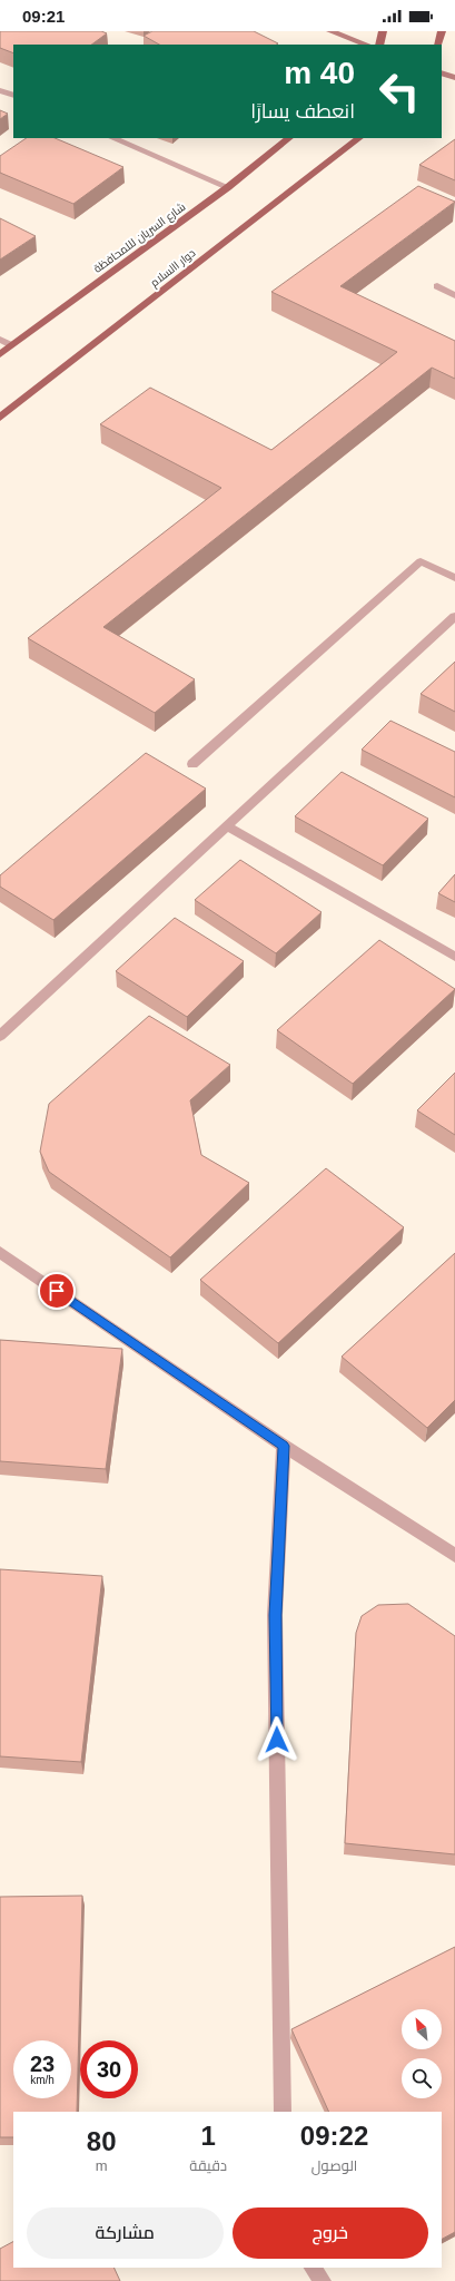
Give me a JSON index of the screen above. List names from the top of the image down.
{
  "streets": {
    "main road": ["شارع السريان لللمحافظة", "دوار االسلام"]
  },
  "north": "top left",
  "page": {
    "status": "09:21",
    "turn": ["40 m", "انعطف يسارًا"],
    "speed": "23 km/h",
    "limit": "30",
    "eta": [
      "09:22",
      "الوصول",
      "1",
      "دقيقة",
      "80",
      "m"
    ],
    "buttons": ["خروج", "مشاركة"]
  }
}
